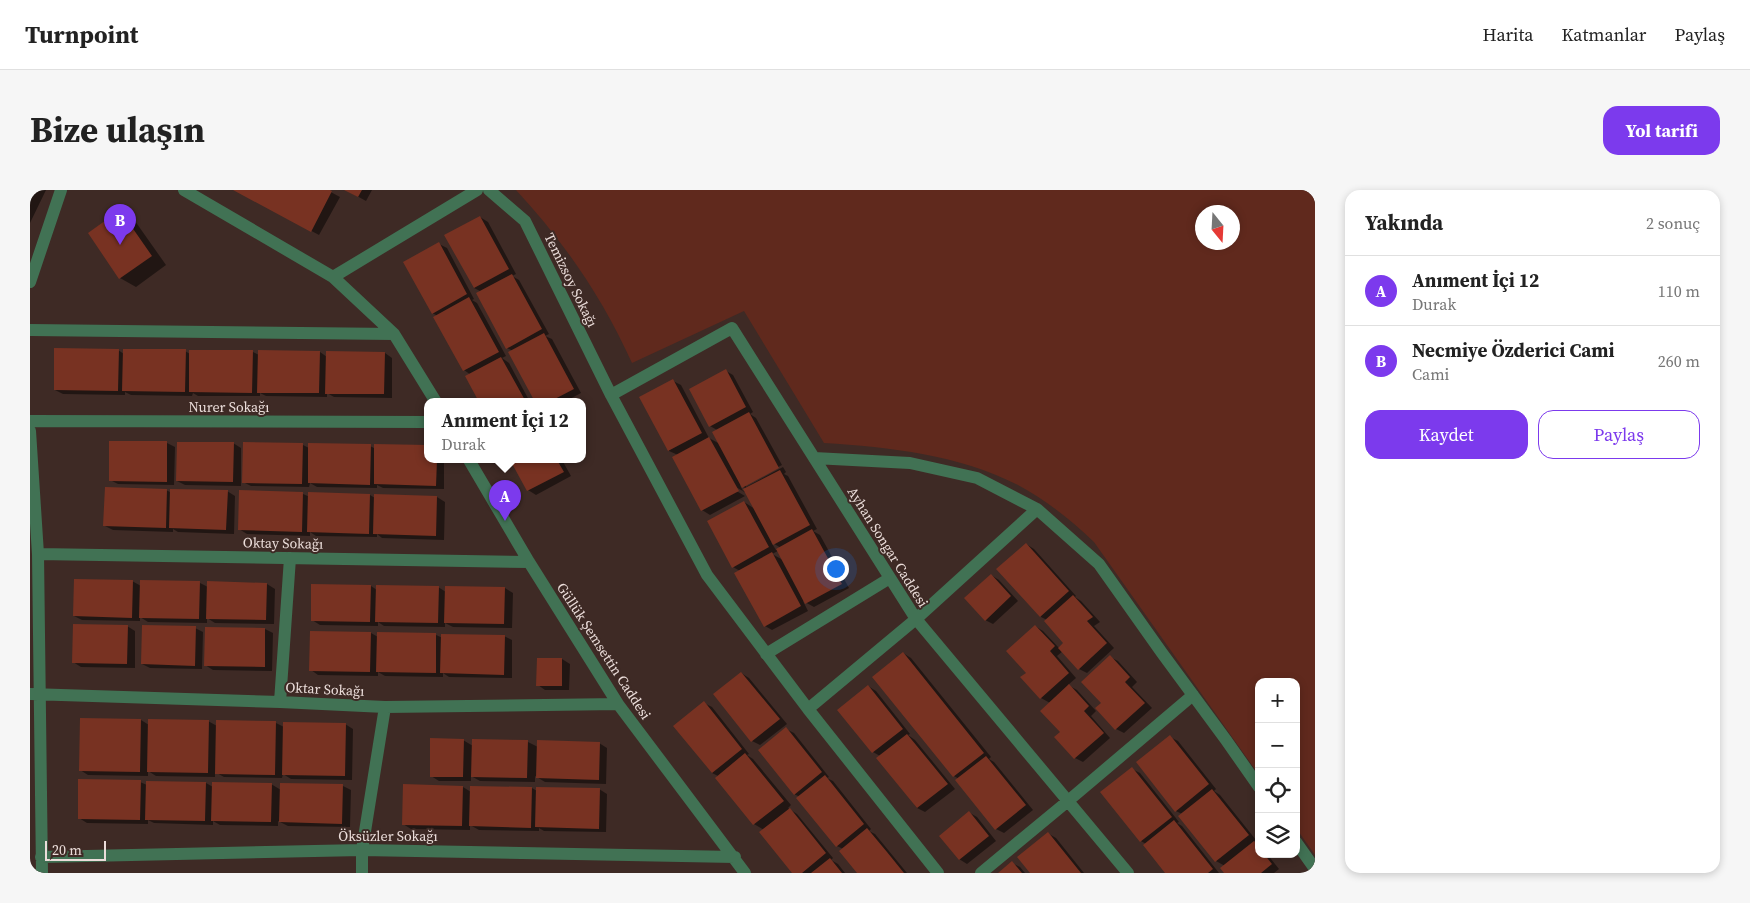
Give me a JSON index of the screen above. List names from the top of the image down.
{
  "streets": {
    "street": [
      "Temizsoy Sokağı",
      "Nurer Sokağı",
      "Oktay Sokağı",
      "Ayhan Songar Caddesi",
      "Güllük Şemsettin Caddesi",
      "Oktar Sokağı",
      "Öksüzler Sokağı"
    ]
  },
  "crossings": [
    ["Temizsoy Sokağı", "Ayhan Songar Caddesi"],
    ["Oktay Sokağı", "Güllük Şemsettin Caddesi"],
    ["Güllük Şemsettin Caddesi", "Oktar Sokağı"],
    ["Güllük Şemsettin Caddesi", "Öksüzler Sokağı"]
  ],
  "scale_bar": "20 m",
  "north": "bottom",
  "page": {
    "header": "Turnpoint",
    "nav": ["Harita", "Katmanlar", "Paylaş"],
    "title": "Bize ulaşın",
    "buttons": [
      "Yol tarifi",
      ["Kaydet", "Paylaş"]
    ],
    "heading": ["Yakında", "2 sonuç"],
    "pins": ["B", "A"],
    "list": [
      {
        "mark": "A",
        "name": "Anıment İçi 12",
        "note": "Durak",
        "value": "110 m"
      },
      {
        "mark": "B",
        "name": "Necmiye Özderici Cami",
        "note": "Cami",
        "value": "260 m"
      }
    ],
    "popup": ["Anıment İçi 12", "Durak"],
    "map_buttons": ["+", "−"],
    "scale": "20 m"
  }
}
